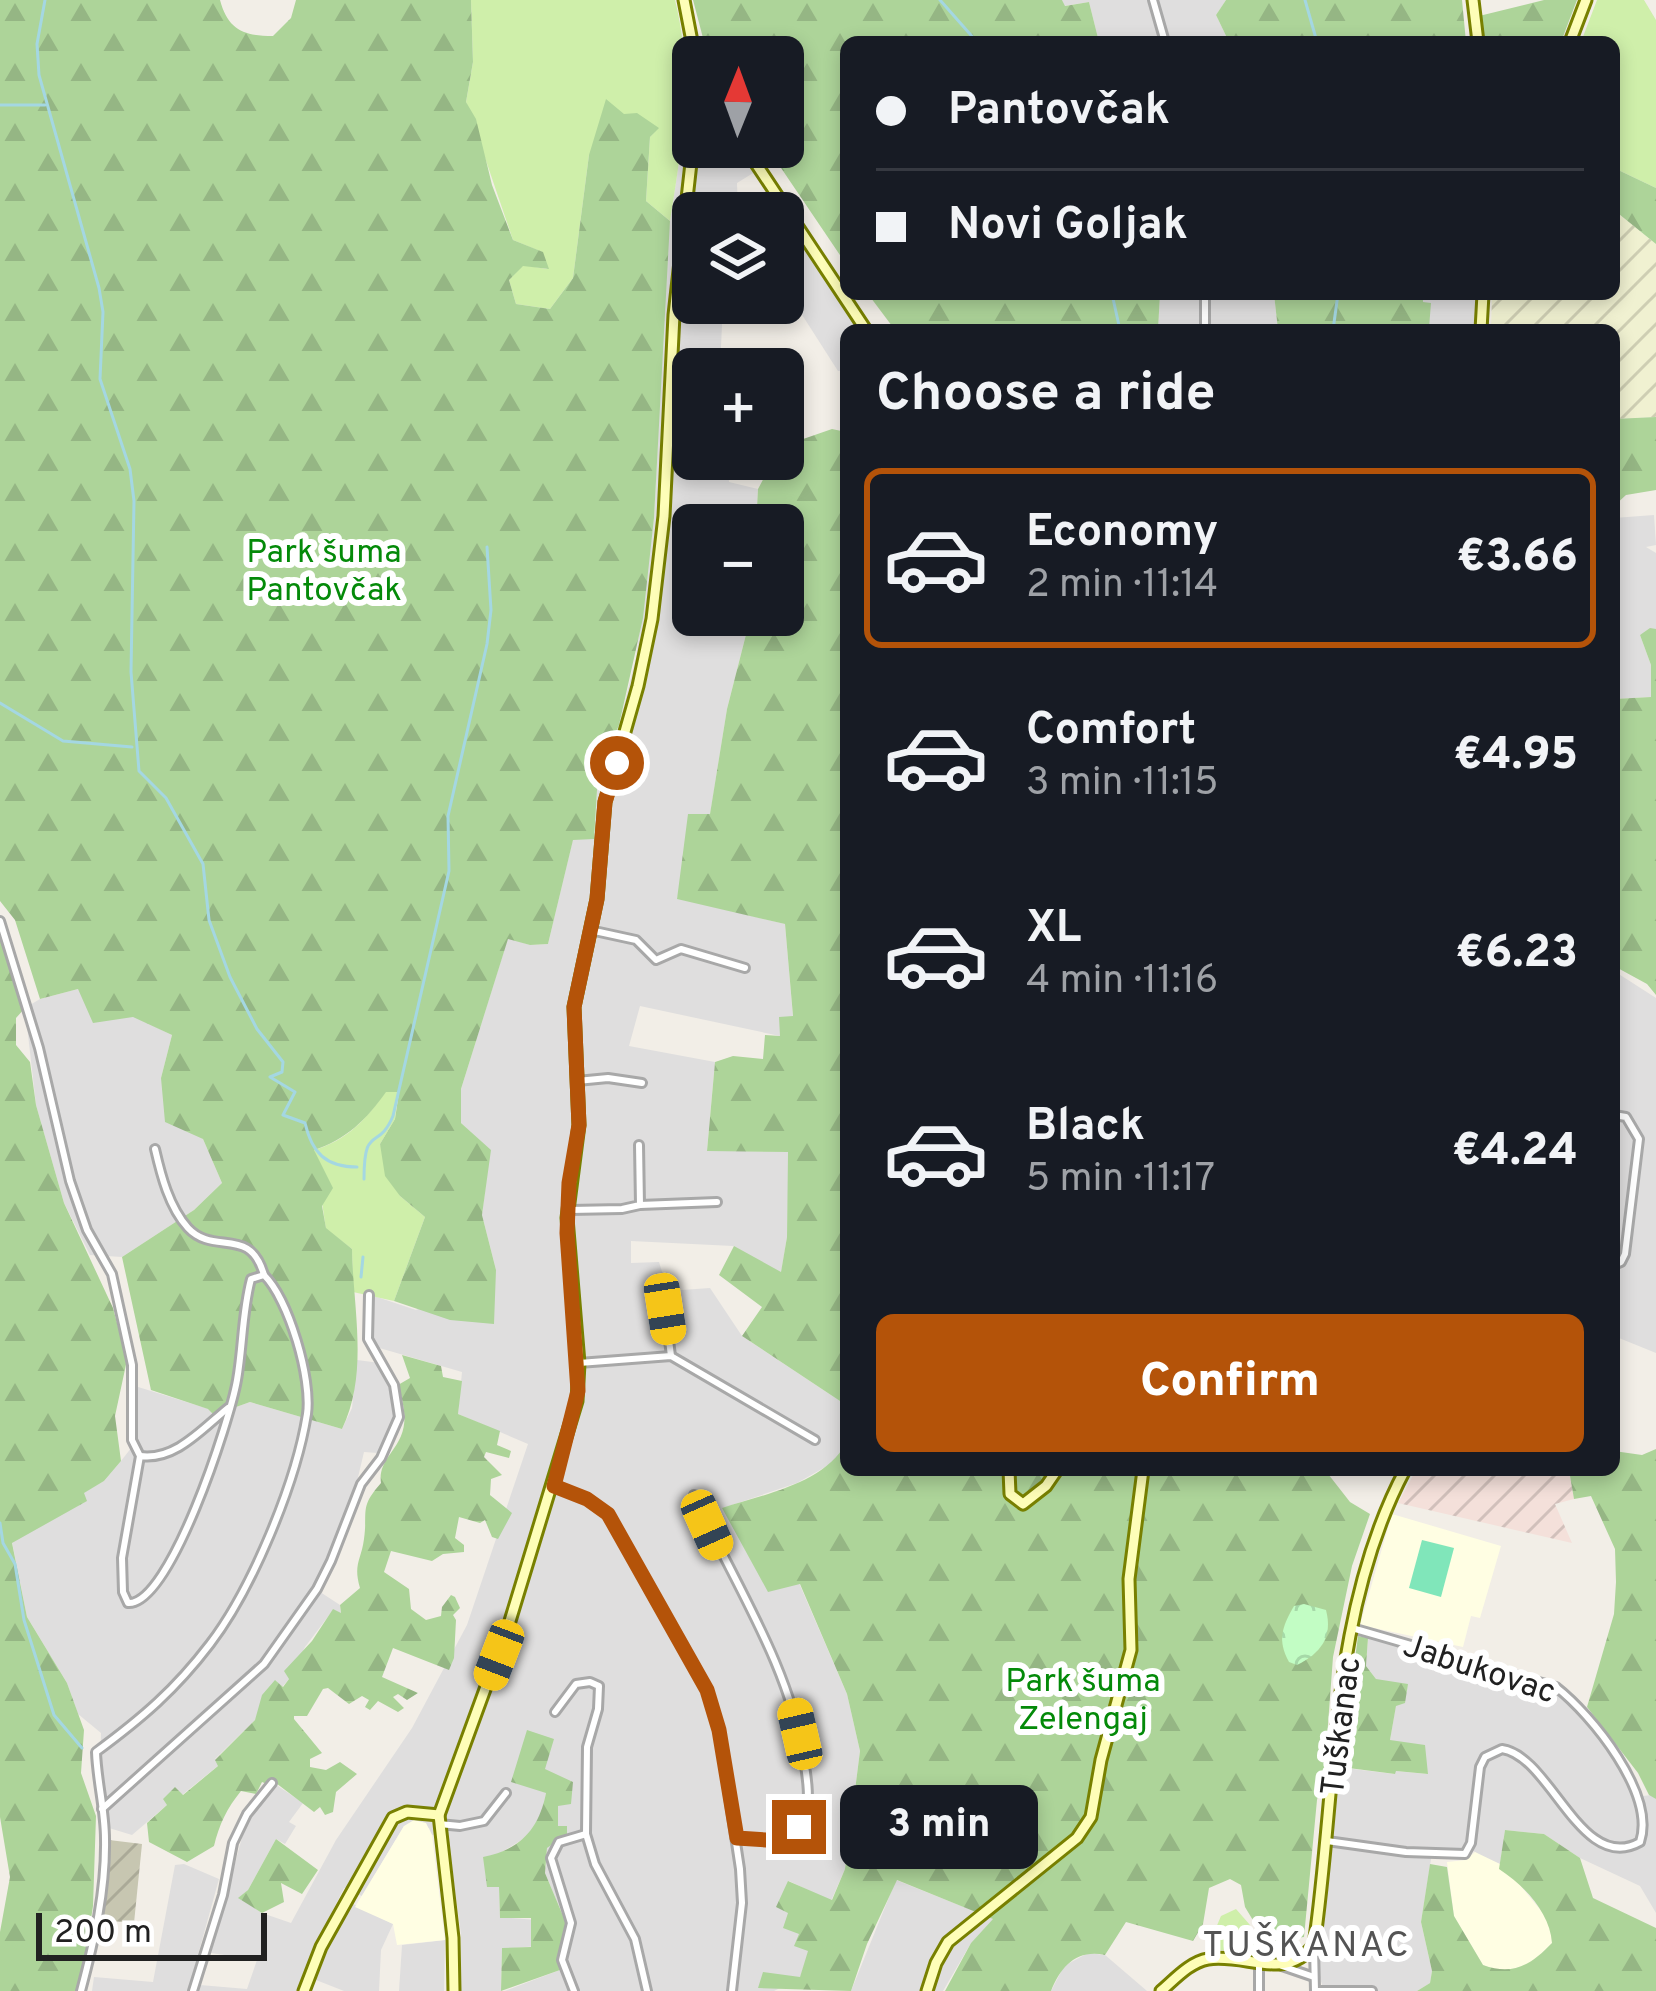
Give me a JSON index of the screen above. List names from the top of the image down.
{
  "streets": {
    "street": ["Jabukovac", "Tuškanac"]
  },
  "crossings": [
    ["Jabukovac", "Tuškanac"]
  ],
  "districts": ["TUŠKANAC"],
  "parks": ["Park šuma Pantovčak", "Park šuma Zelengaj"],
  "scale_bar": "200 m",
  "north": "top",
  "page": {
    "map_buttons": ["+", "−"],
    "banner": ["Pantovčak", "Novi Goljak"],
    "heading": "Choose a ride",
    "list": [
      {
        "name": "Economy",
        "note": "2 min · 11:14",
        "value": "€3.66"
      },
      {
        "name": "Comfort",
        "note": "3 min · 11:15",
        "value": "€4.95"
      },
      {
        "name": "XL",
        "note": "4 min · 11:16",
        "value": "€6.23"
      },
      {
        "name": "Black",
        "note": "5 min · 11:17",
        "value": "€4.24"
      }
    ],
    "buttons": "Confirm",
    "bubble": "3 min",
    "scale": "200 m"
  }
}
